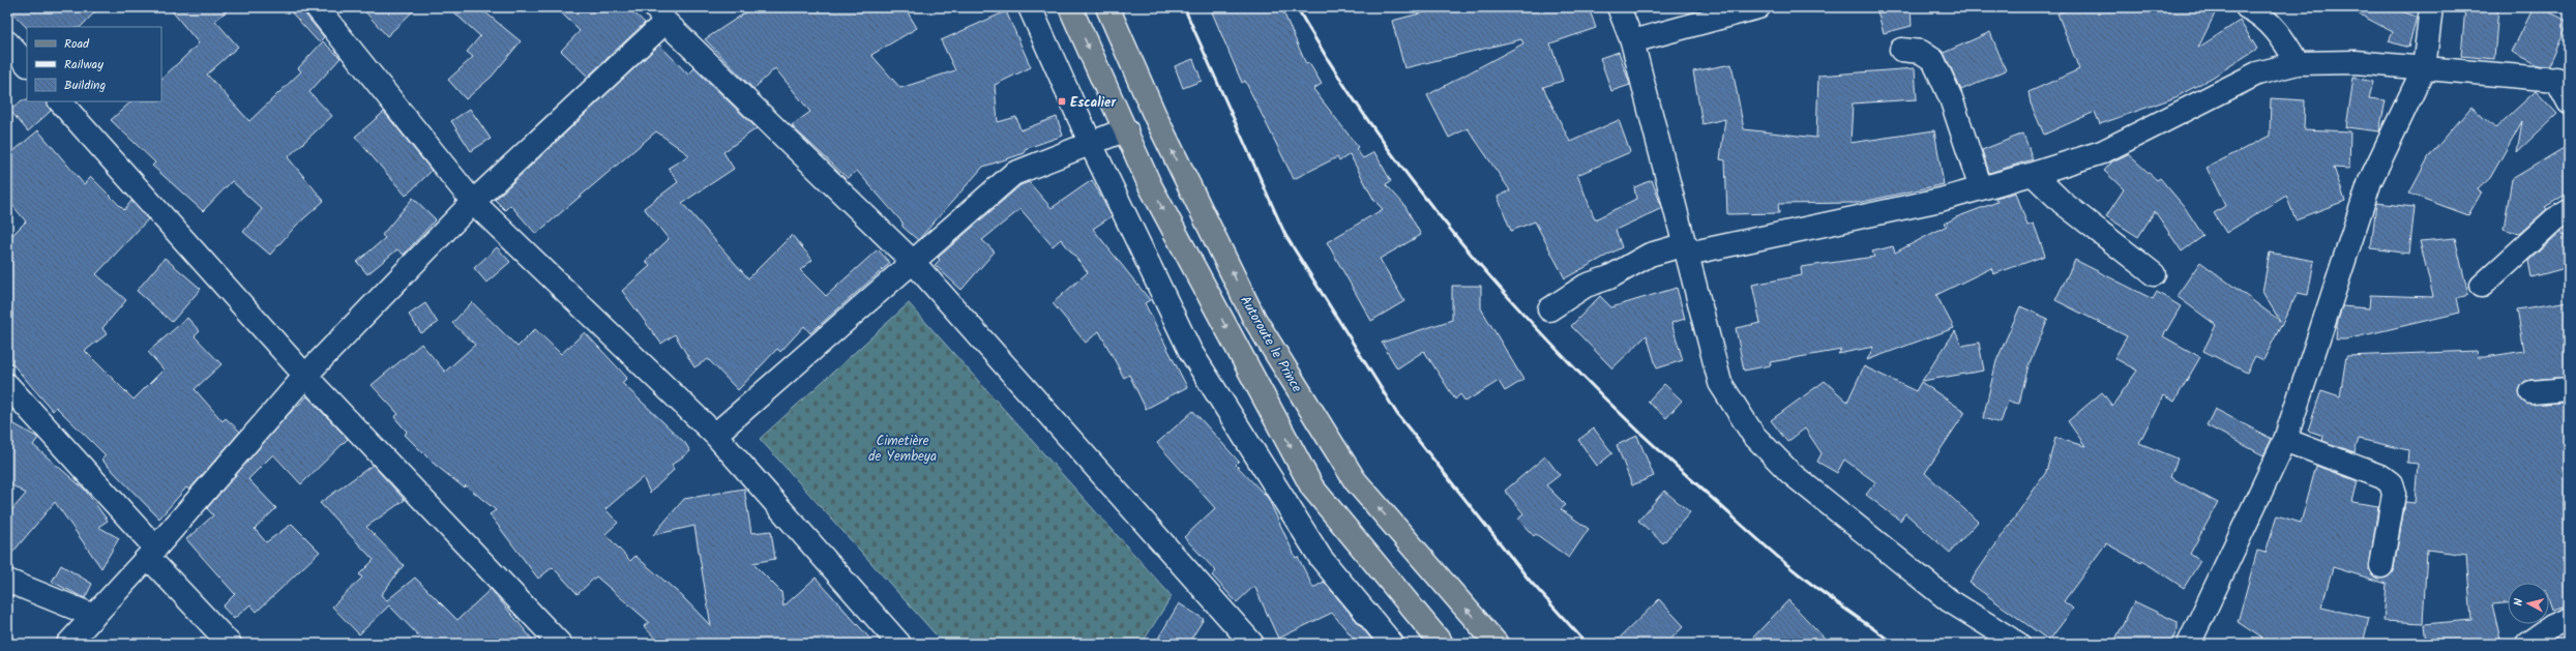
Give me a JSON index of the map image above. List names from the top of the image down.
{
  "streets": {
    "main road": ["Autoroute le Prince"]
  },
  "parks": ["Cimetière de Yembeya"],
  "places": {
    "transit": ["Escalier"]
  },
  "legend": ["Road", "Railway", "Building"],
  "north": "left"
}
